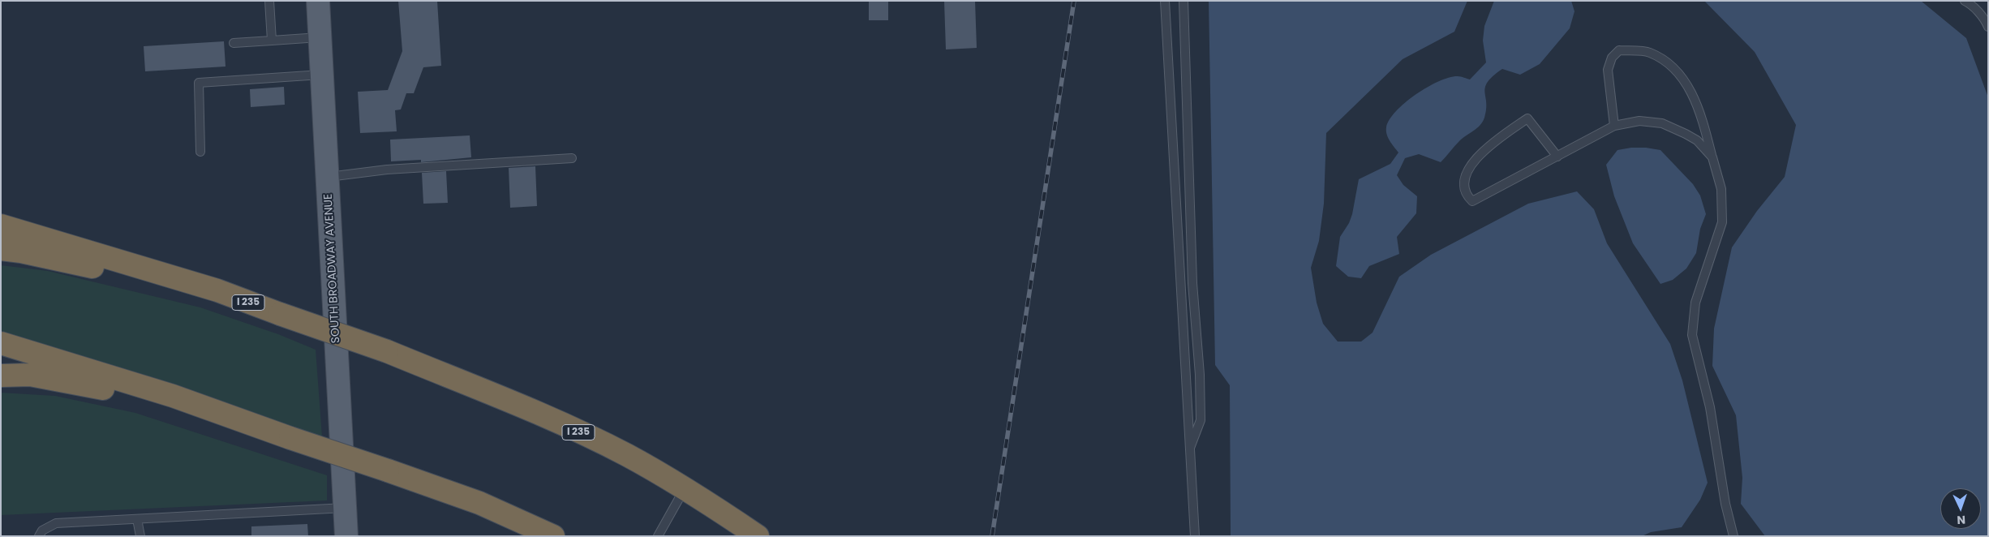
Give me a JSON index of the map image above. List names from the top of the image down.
{
  "streets": {
    "highway": ["I 235"],
    "main road": ["SOUTH BROADWAY AVENUE"]
  },
  "north": "bottom"
}
